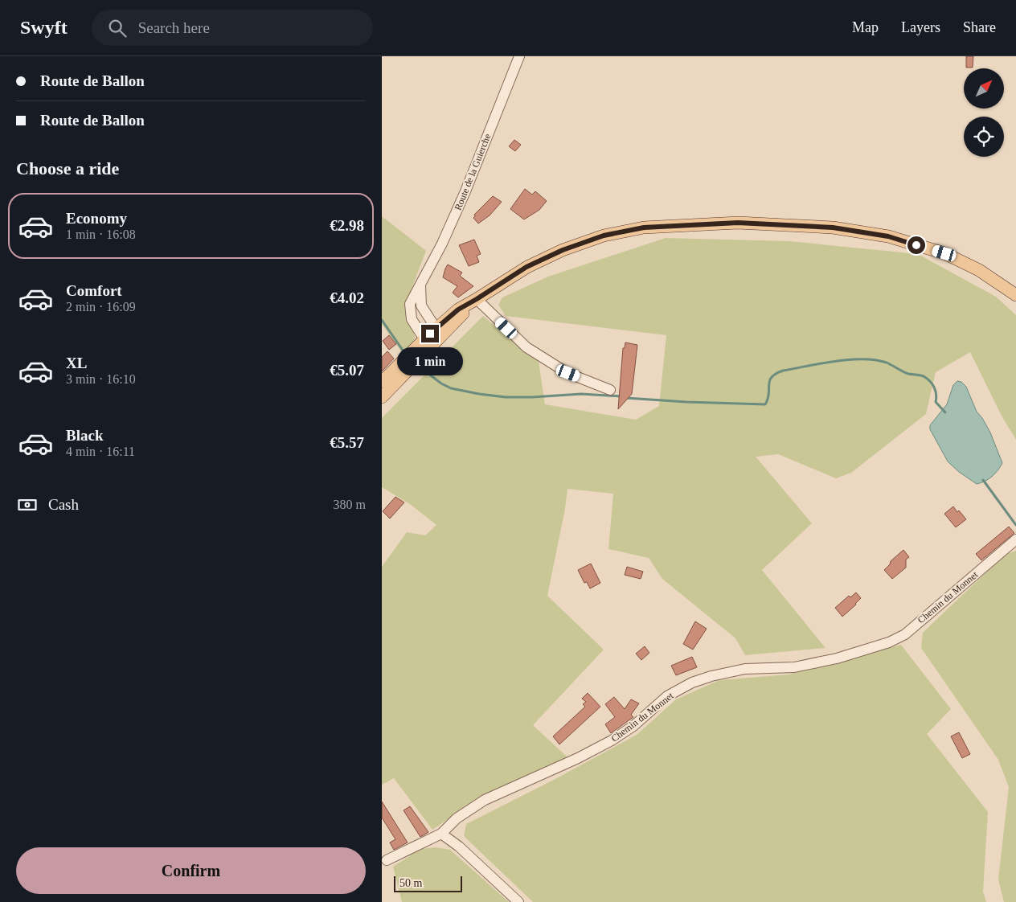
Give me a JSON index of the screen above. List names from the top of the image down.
{
  "streets": {
    "street": ["Route de la Guierche", "Chemin du Monnet"]
  },
  "scale_bar": "50 m",
  "north": "top right",
  "page": {
    "header": "Swyft",
    "search": "Search here",
    "nav": ["Map", "Layers", "Share"],
    "banner": ["Route de Ballon", "Route de Ballon"],
    "heading": "Choose a ride",
    "list": [
      {
        "name": "Economy",
        "note": "1 min · 16:08",
        "value": "€2.98"
      },
      {
        "name": "Comfort",
        "note": "2 min · 16:09",
        "value": "€4.02"
      },
      {
        "name": "XL",
        "note": "3 min · 16:10",
        "value": "€5.07"
      },
      {
        "name": "Black",
        "note": "4 min · 16:11",
        "value": "€5.57"
      }
    ],
    "bubble": "1 min",
    "pay": ["Cash", "380 m"],
    "buttons": "Confirm",
    "scale": "50 m"
  }
}
